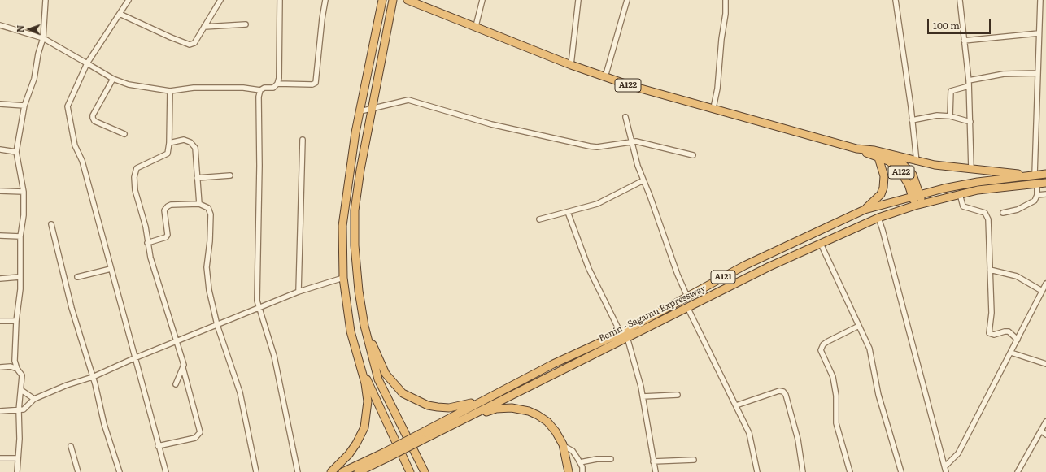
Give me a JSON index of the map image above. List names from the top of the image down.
{
  "streets": {
    "highway": ["A122", "A121", "Benin - Sagamu Expressway"]
  },
  "crossings": [
    ["A122", "A121"],
    ["A122", "Benin - Sagamu Expressway"],
    ["A121", "Benin - Sagamu Expressway"]
  ],
  "scale_bar": "100 m",
  "north": "left"
}
